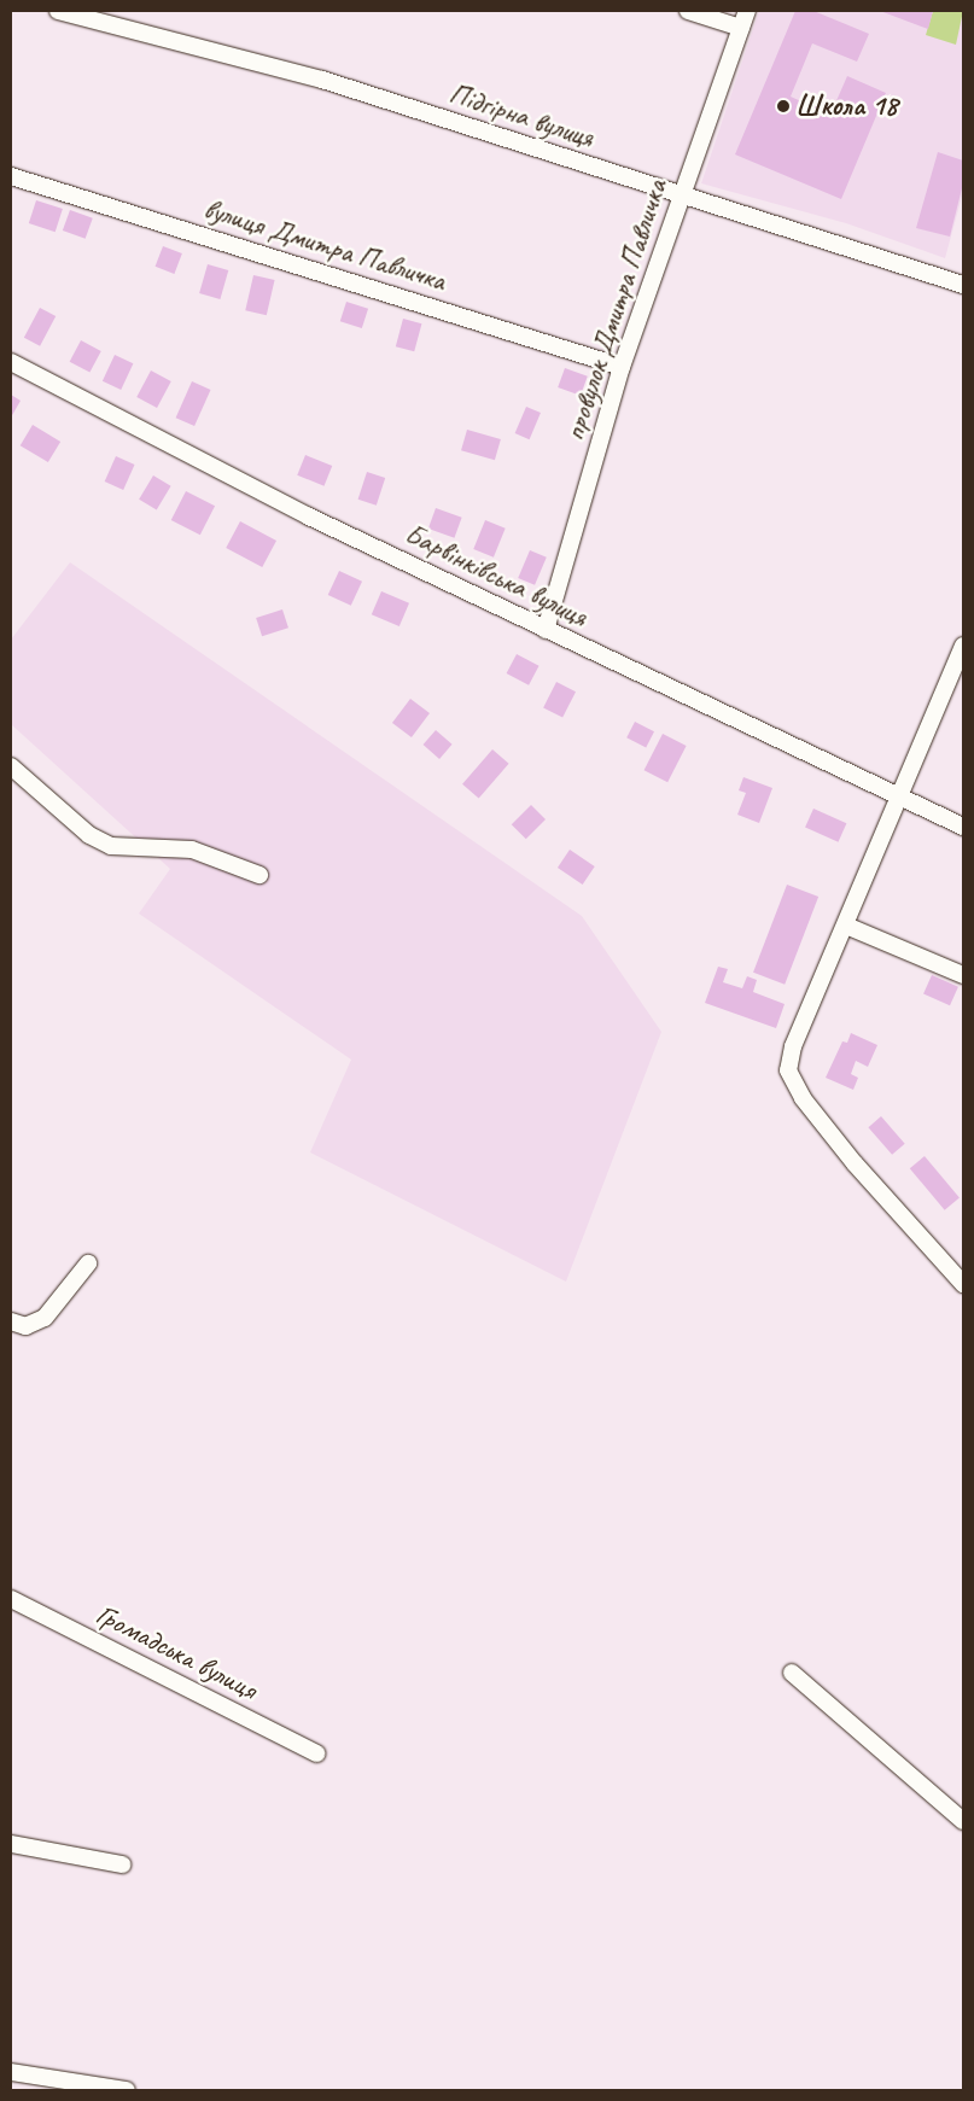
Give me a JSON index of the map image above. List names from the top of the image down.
{
  "streets": {
    "street": [
      "Підгірна вулиця",
      "вулиця Дмитра Павличка",
      "провулок Дмитра Павличка",
      "Барвінківська вулиця",
      "Громадська вулиця"
    ]
  },
  "crossings": [
    ["Підгірна вулиця", "провулок Дмитра Павличка"],
    ["вулиця Дмитра Павличка", "провулок Дмитра Павличка"],
    ["провулок Дмитра Павличка", "Барвінківська вулиця"]
  ],
  "places": ["Школа 18"]
}
